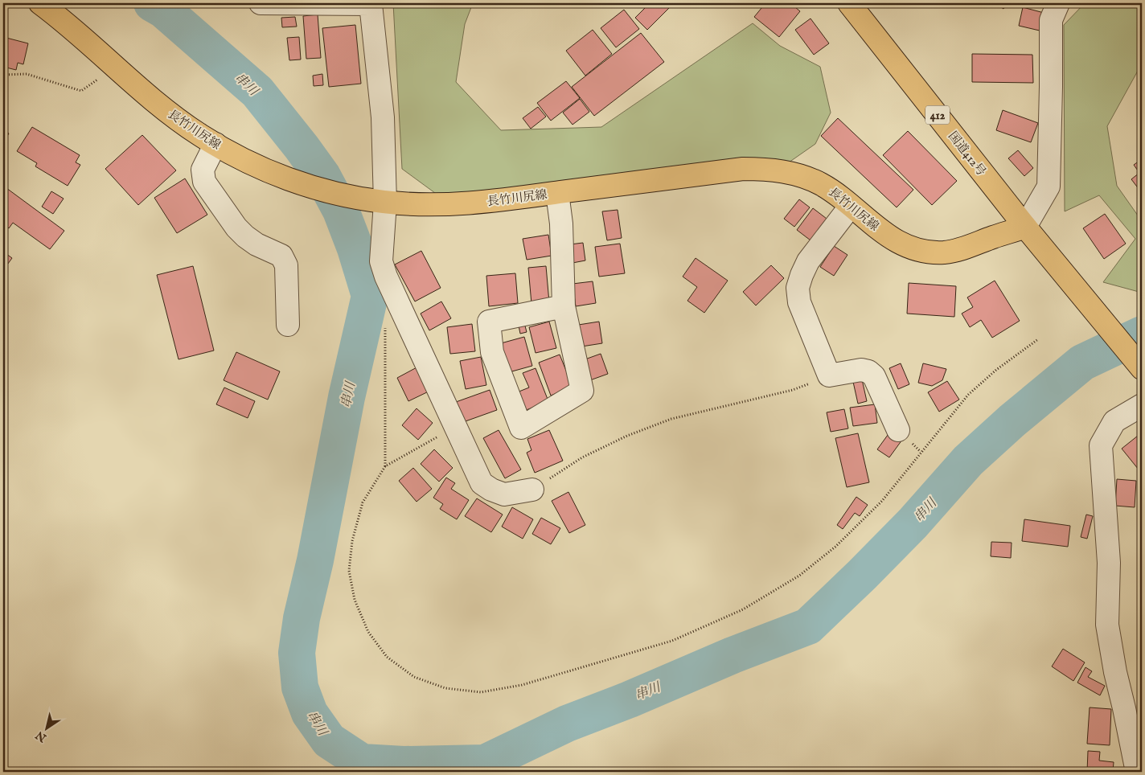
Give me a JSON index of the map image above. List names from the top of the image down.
{
  "streets": {
    "main road": ["412", "長竹川尻線", "国道412号"]
  },
  "crossings": [
    ["長竹川尻線", "国道412号"]
  ],
  "water": ["串川"],
  "north": "bottom left"
}
